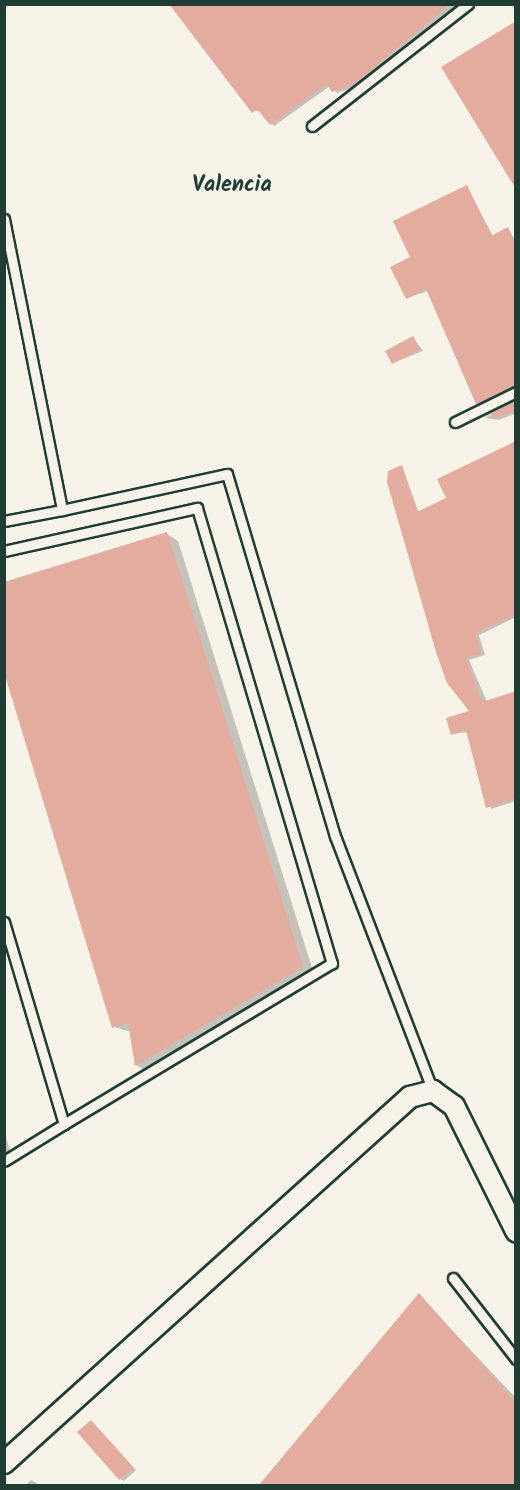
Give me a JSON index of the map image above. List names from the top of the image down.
{
  "districts": ["Valencia"]
}
